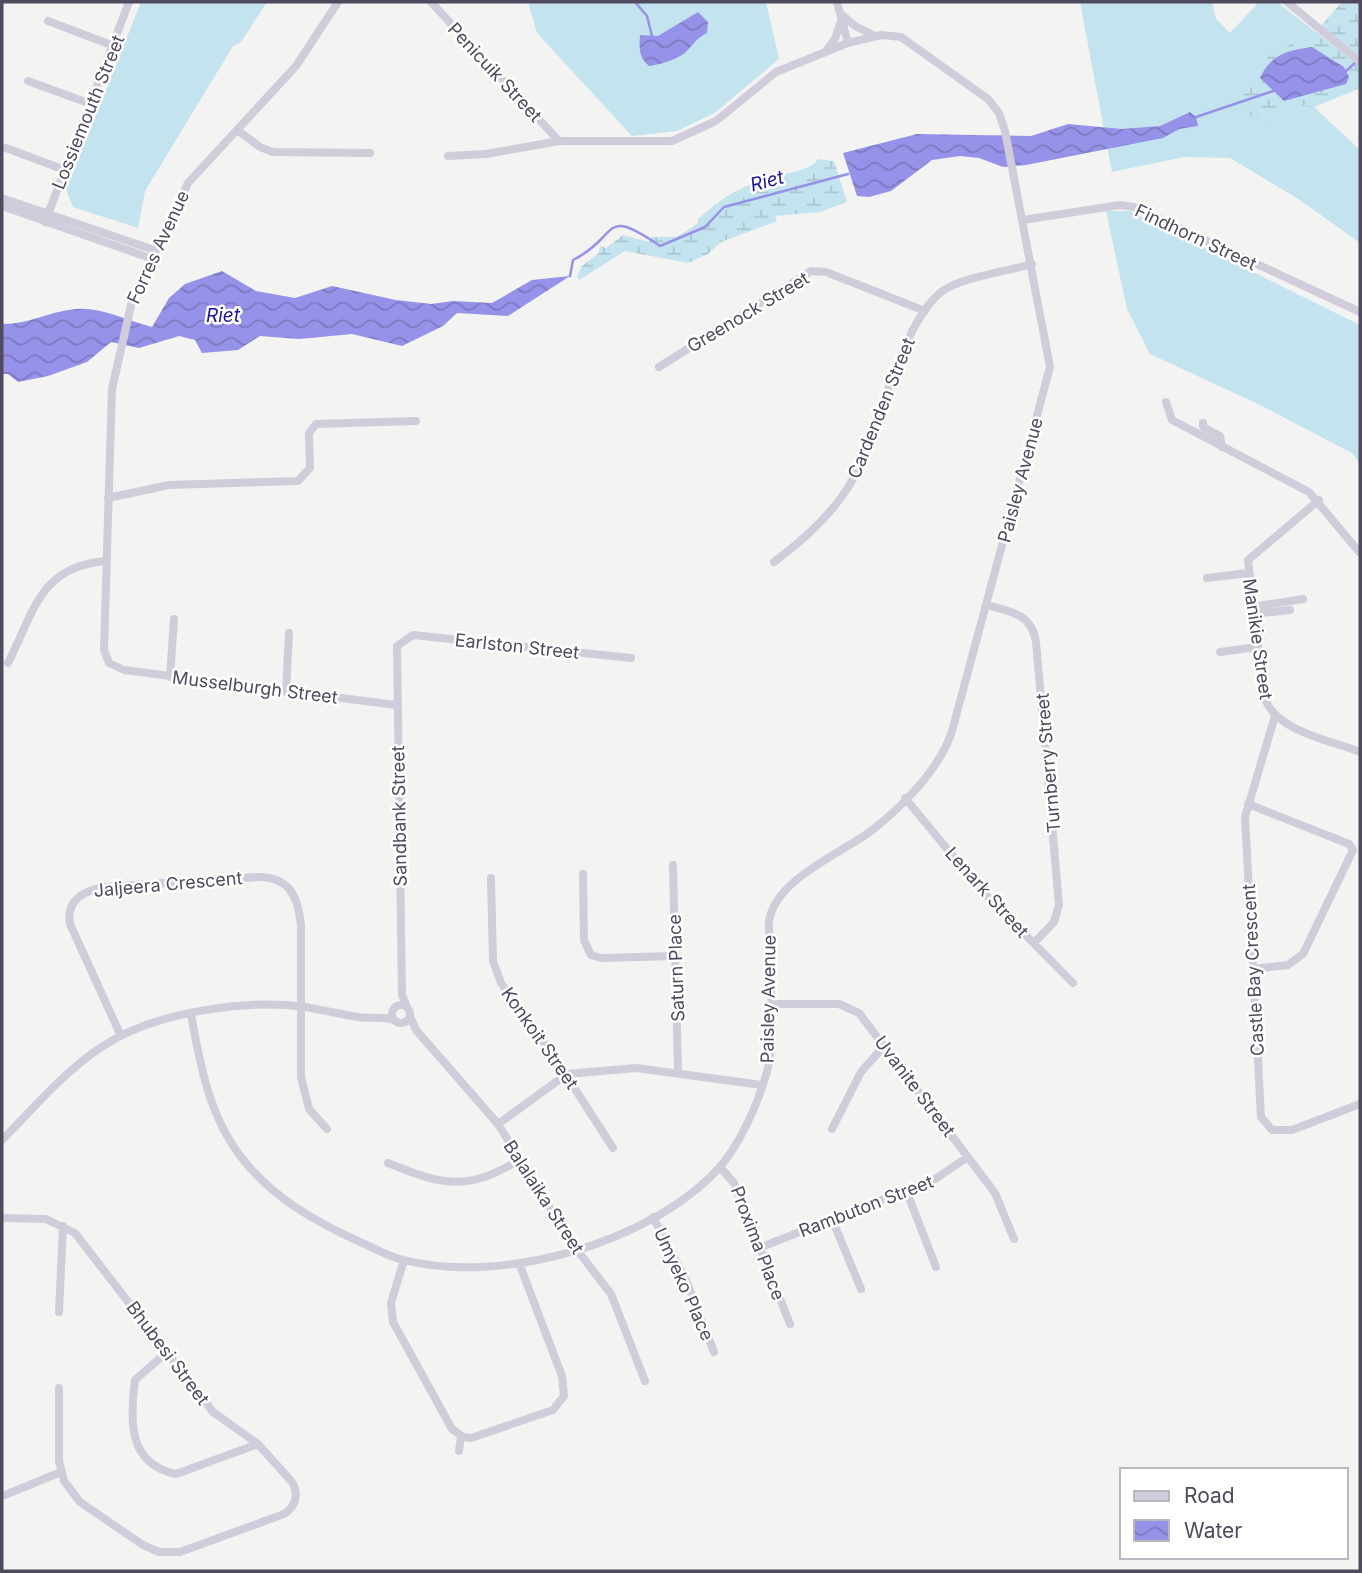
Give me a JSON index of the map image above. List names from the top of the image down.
{
  "streets": {
    "street": [
      "Penicuik Street",
      "Lossiemouth Street",
      "Findhorn Street",
      "Forres Avenue",
      "Greenock Street",
      "Cardenden Street",
      "Paisley Avenue",
      "Manikie Street",
      "Earlston Street",
      "Musselburgh Street",
      "Turnberry Street",
      "Sandbank Street",
      "Jaljeera Crescent",
      "Lenark Street",
      "Saturn Place",
      "Castle Bay Crescent",
      "Konkoit Street",
      "Uvanite Street",
      "Balalaika Street",
      "Rambuton Street",
      "Proxima Place",
      "Umyeko Place",
      "Bhubesi Street"
    ]
  },
  "crossings": [
    ["Penicuik Street", "Paisley Avenue"],
    ["Findhorn Street", "Paisley Avenue"],
    ["Forres Avenue", "Musselburgh Street"],
    ["Greenock Street", "Cardenden Street"],
    ["Paisley Avenue", "Turnberry Street"],
    ["Paisley Avenue", "Lenark Street"],
    ["Paisley Avenue", "Uvanite Street"],
    ["Paisley Avenue", "Balalaika Street"],
    ["Paisley Avenue", "Proxima Place"],
    ["Paisley Avenue", "Umyeko Place"],
    ["Manikie Street", "Castle Bay Crescent"],
    ["Earlston Street", "Sandbank Street"],
    ["Musselburgh Street", "Sandbank Street"],
    ["Turnberry Street", "Lenark Street"],
    ["Sandbank Street", "Balalaika Street"],
    ["Jaljeera Crescent", "Balalaika Street"],
    ["Uvanite Street", "Rambuton Street"],
    ["Rambuton Street", "Proxima Place"]
  ],
  "water": ["Riet"],
  "legend": ["Road", "Water"]
}
